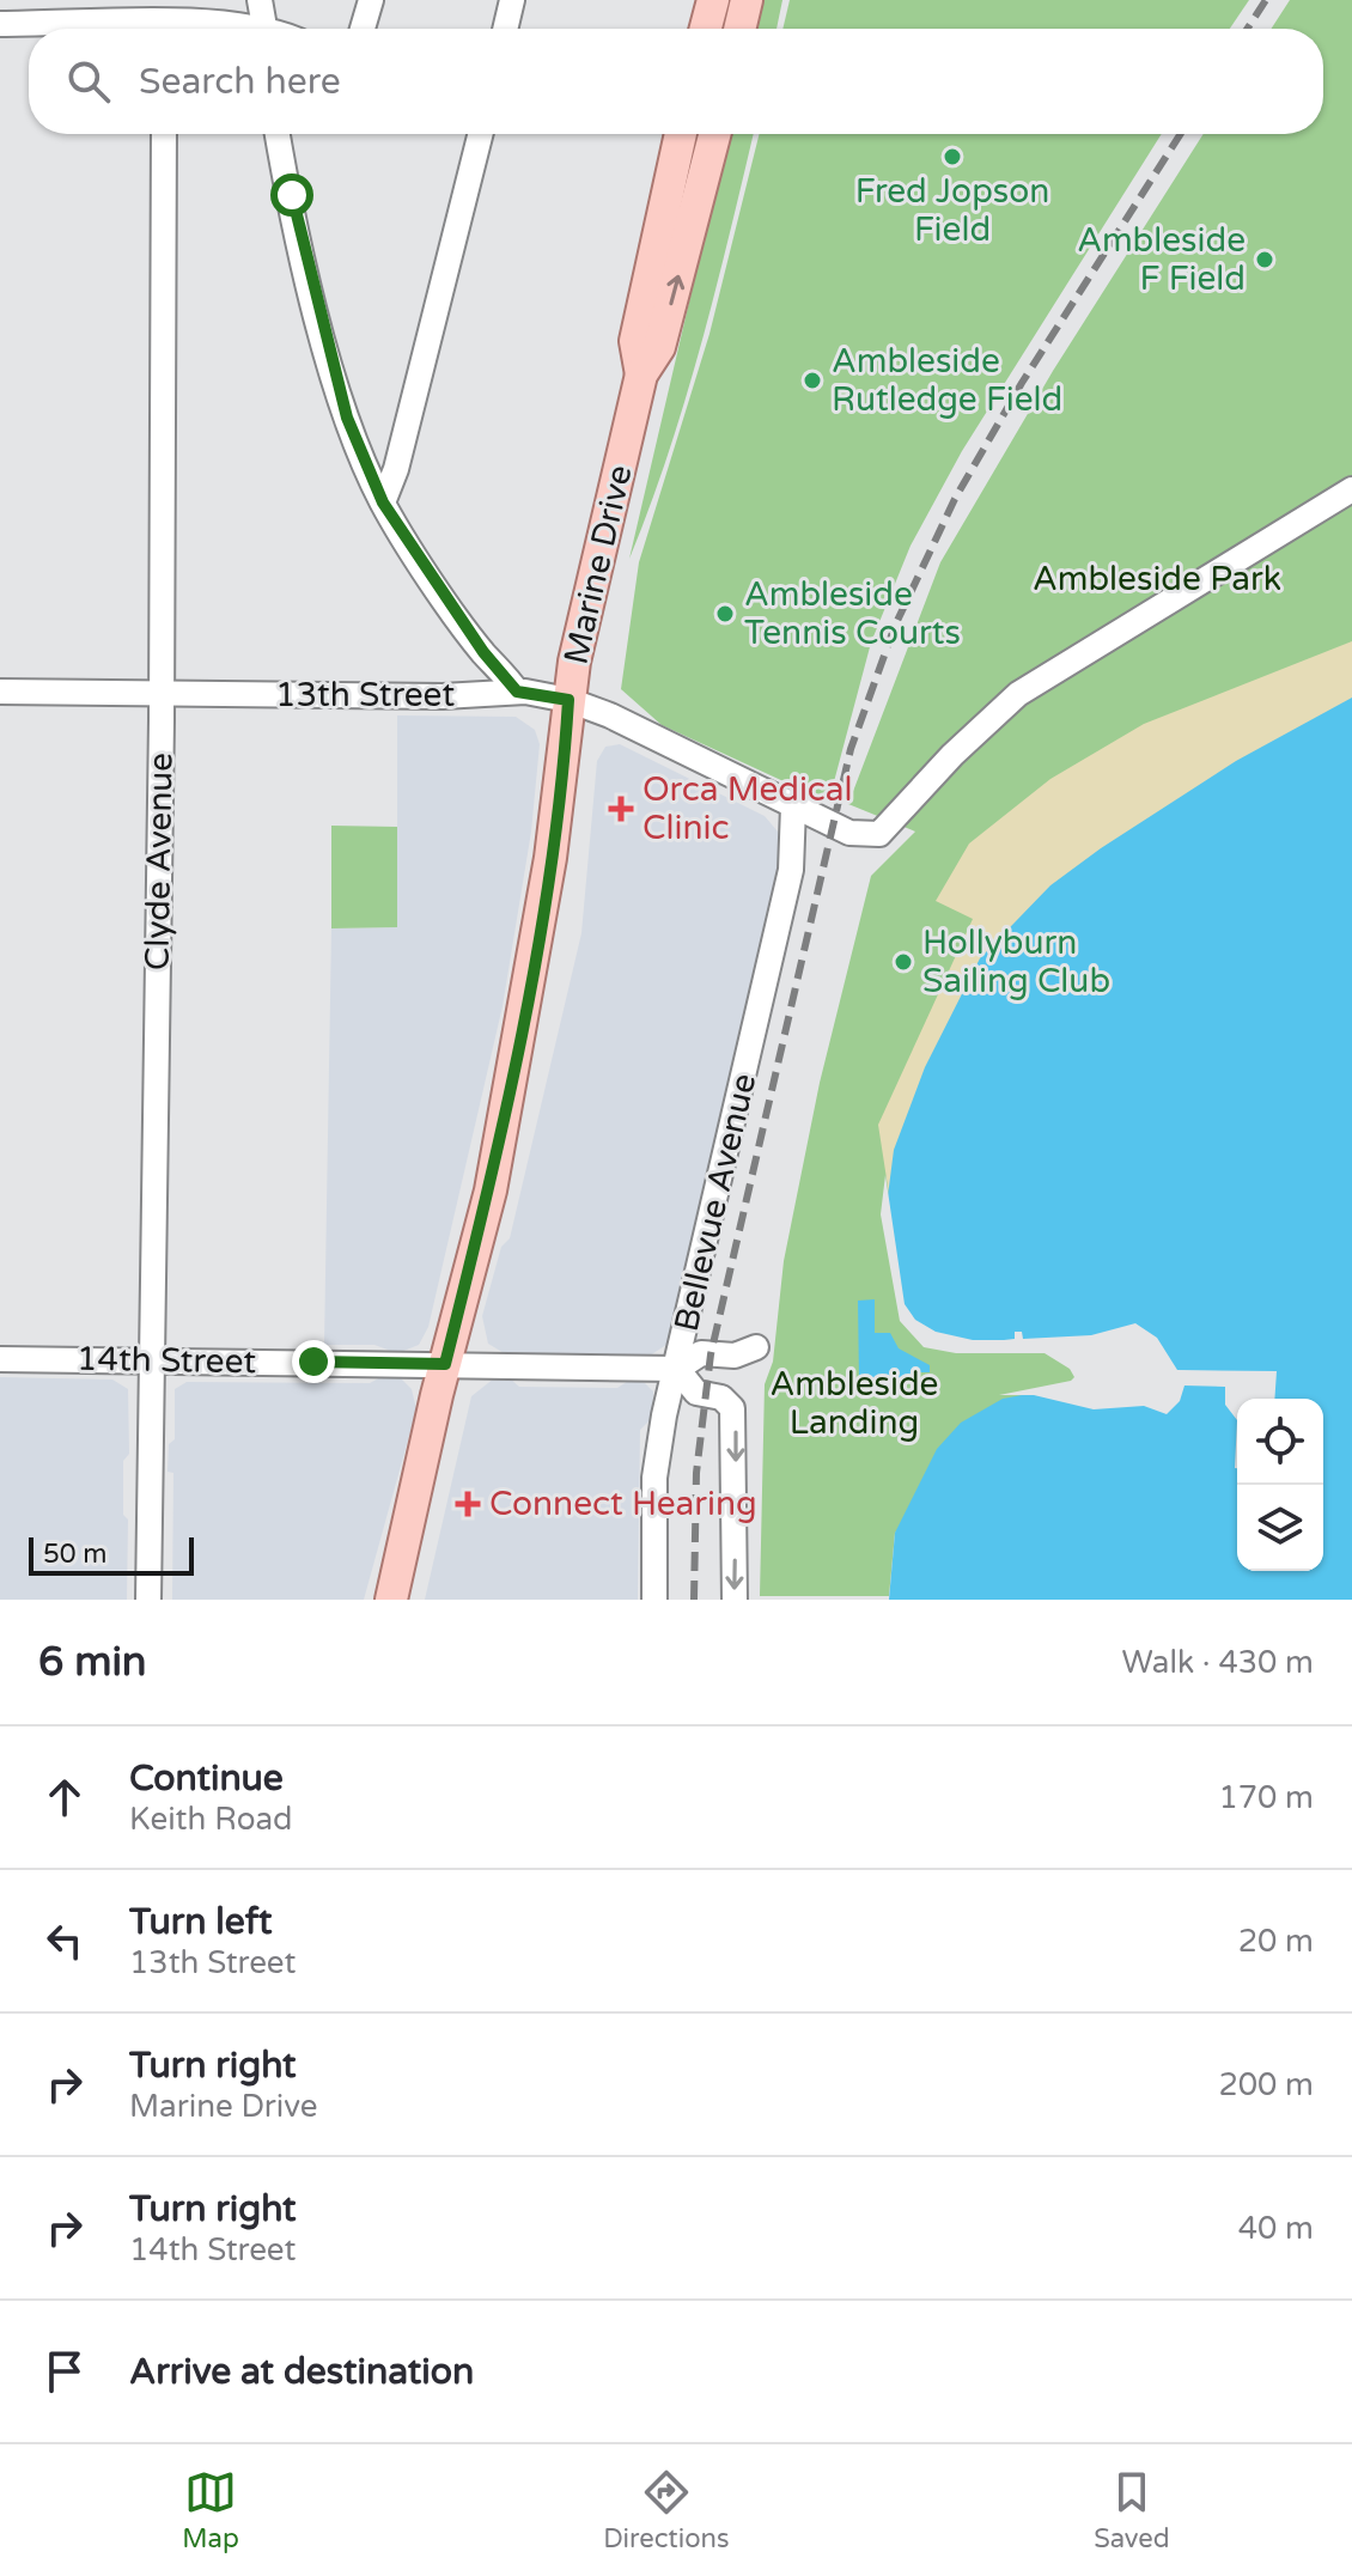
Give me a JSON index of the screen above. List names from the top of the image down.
{
  "streets": {
    "main road": ["Marine Drive"],
    "street": [
      "13th Street",
      "Clyde Avenue",
      "Bellevue Avenue",
      "14th Street"
    ]
  },
  "crossings": [
    ["Marine Drive", "13th Street"],
    ["Marine Drive", "14th Street"],
    ["13th Street", "Clyde Avenue"],
    ["13th Street", "Bellevue Avenue"],
    ["Clyde Avenue", "14th Street"],
    ["Bellevue Avenue", "14th Street"]
  ],
  "parks": ["Ambleside Park", "Ambleside Landing"],
  "places": {
    "other": [
      "Fred Jopson Field",
      "Ambleside F Field",
      "Ambleside Rutledge Field",
      "Ambleside Tennis Courts",
      "Hollyburn Sailing Club"
    ],
    "health": ["Orca Medical Clinic", "Connect Hearing"]
  },
  "scale_bar": "50 m",
  "page": {
    "search": "Search here",
    "scale": "50 m",
    "heading": ["6 min", "Walk · 430 m"],
    "list": [
      ["Continue", "Keith Road", "170 m"],
      ["Turn left", "13th Street", "20 m"],
      ["Turn right", "Marine Drive", "200 m"],
      ["Turn right", "14th Street", "40 m"],
      "Arrive at destination"
    ],
    "nav": ["Map", "Directions", "Saved"]
  }
}
